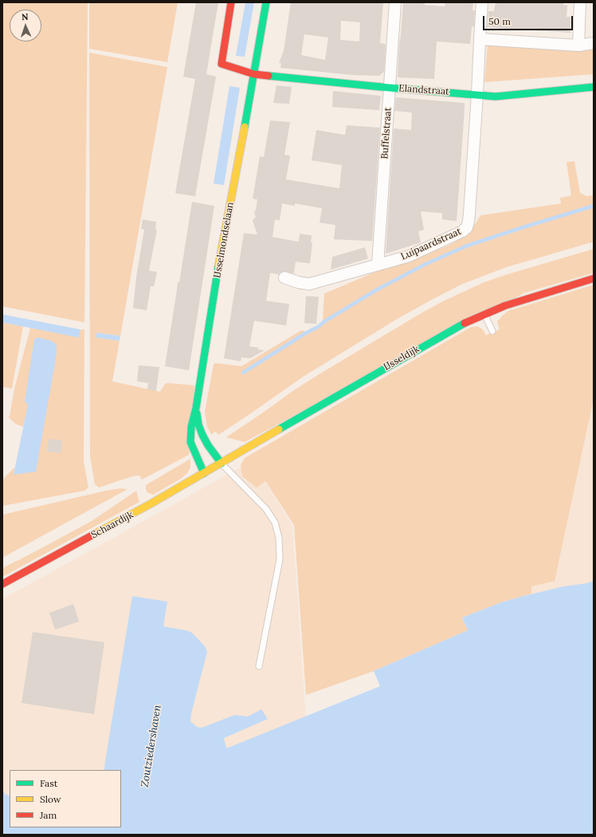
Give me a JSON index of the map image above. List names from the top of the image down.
{
  "streets": {
    "street": [
      "Elandstraat",
      "Buffelstraat",
      "IJsselmondselaan",
      "Luipaardstraat",
      "IJsseldijk",
      "Schaardijk"
    ]
  },
  "crossings": [
    ["Elandstraat", "Buffelstraat"],
    ["Elandstraat", "IJsselmondselaan"],
    ["Elandstraat", "Luipaardstraat"],
    ["Buffelstraat", "Luipaardstraat"],
    ["IJsselmondselaan", "IJsseldijk"],
    ["IJsselmondselaan", "Schaardijk"],
    ["IJsseldijk", "Schaardijk"]
  ],
  "water": ["Zoutziedershaven"],
  "legend": ["Fast", "Slow", "Jam"],
  "scale_bar": "50 m",
  "north": "top"
}
